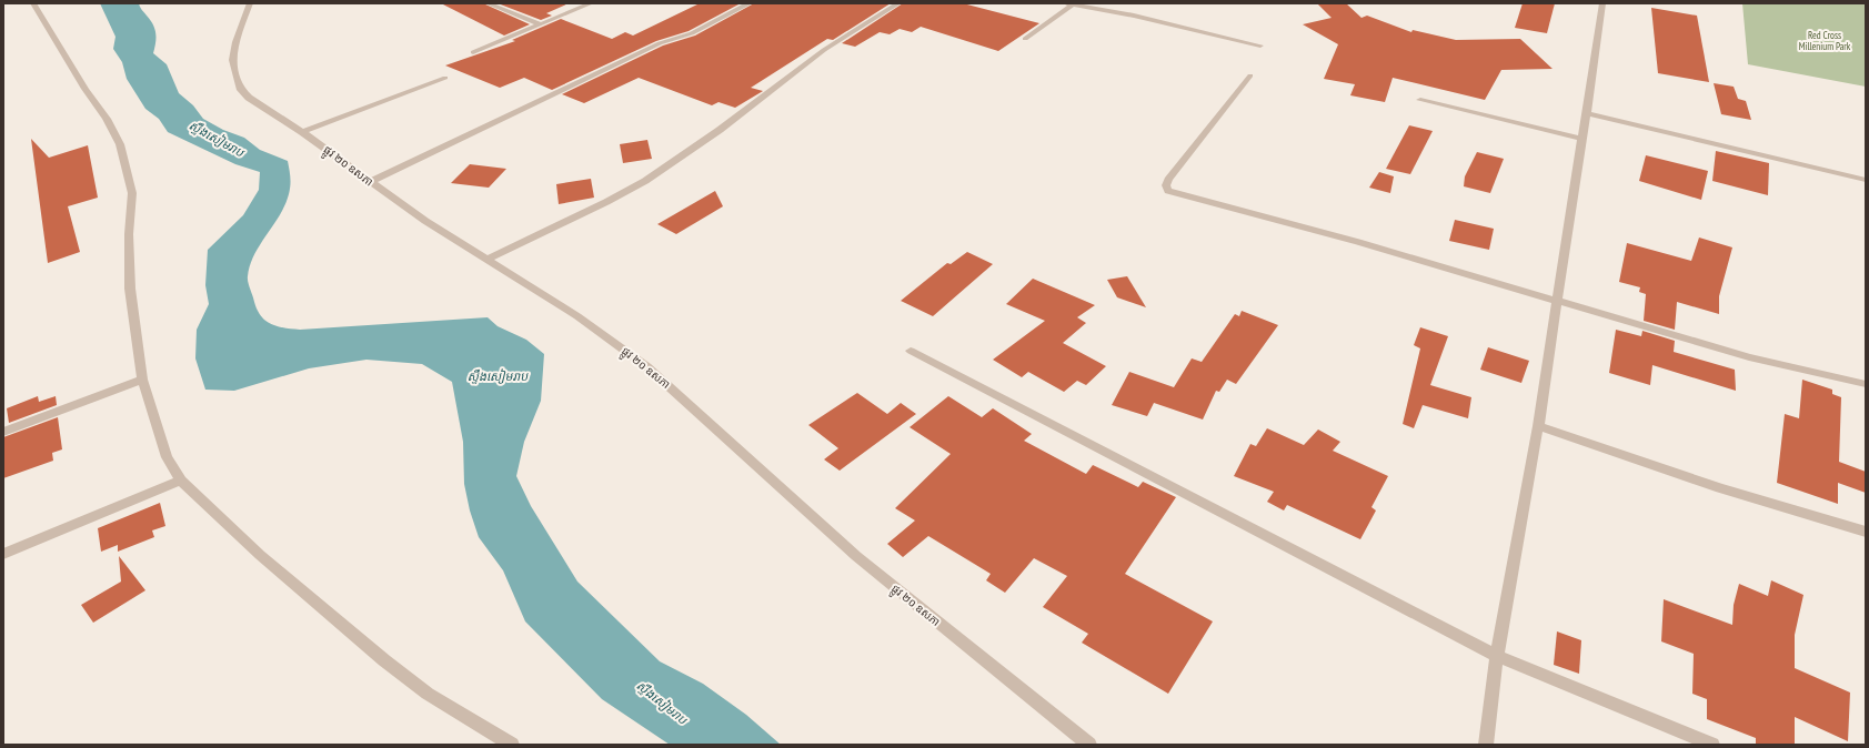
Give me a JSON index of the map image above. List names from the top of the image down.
{
  "streets": {
    "street": ["ផ្លូវ ២០ ឧសភា"]
  },
  "water": ["ស្ទឹងសៀមរាប"],
  "parks": ["Red Cross Millenium Park"]
}
